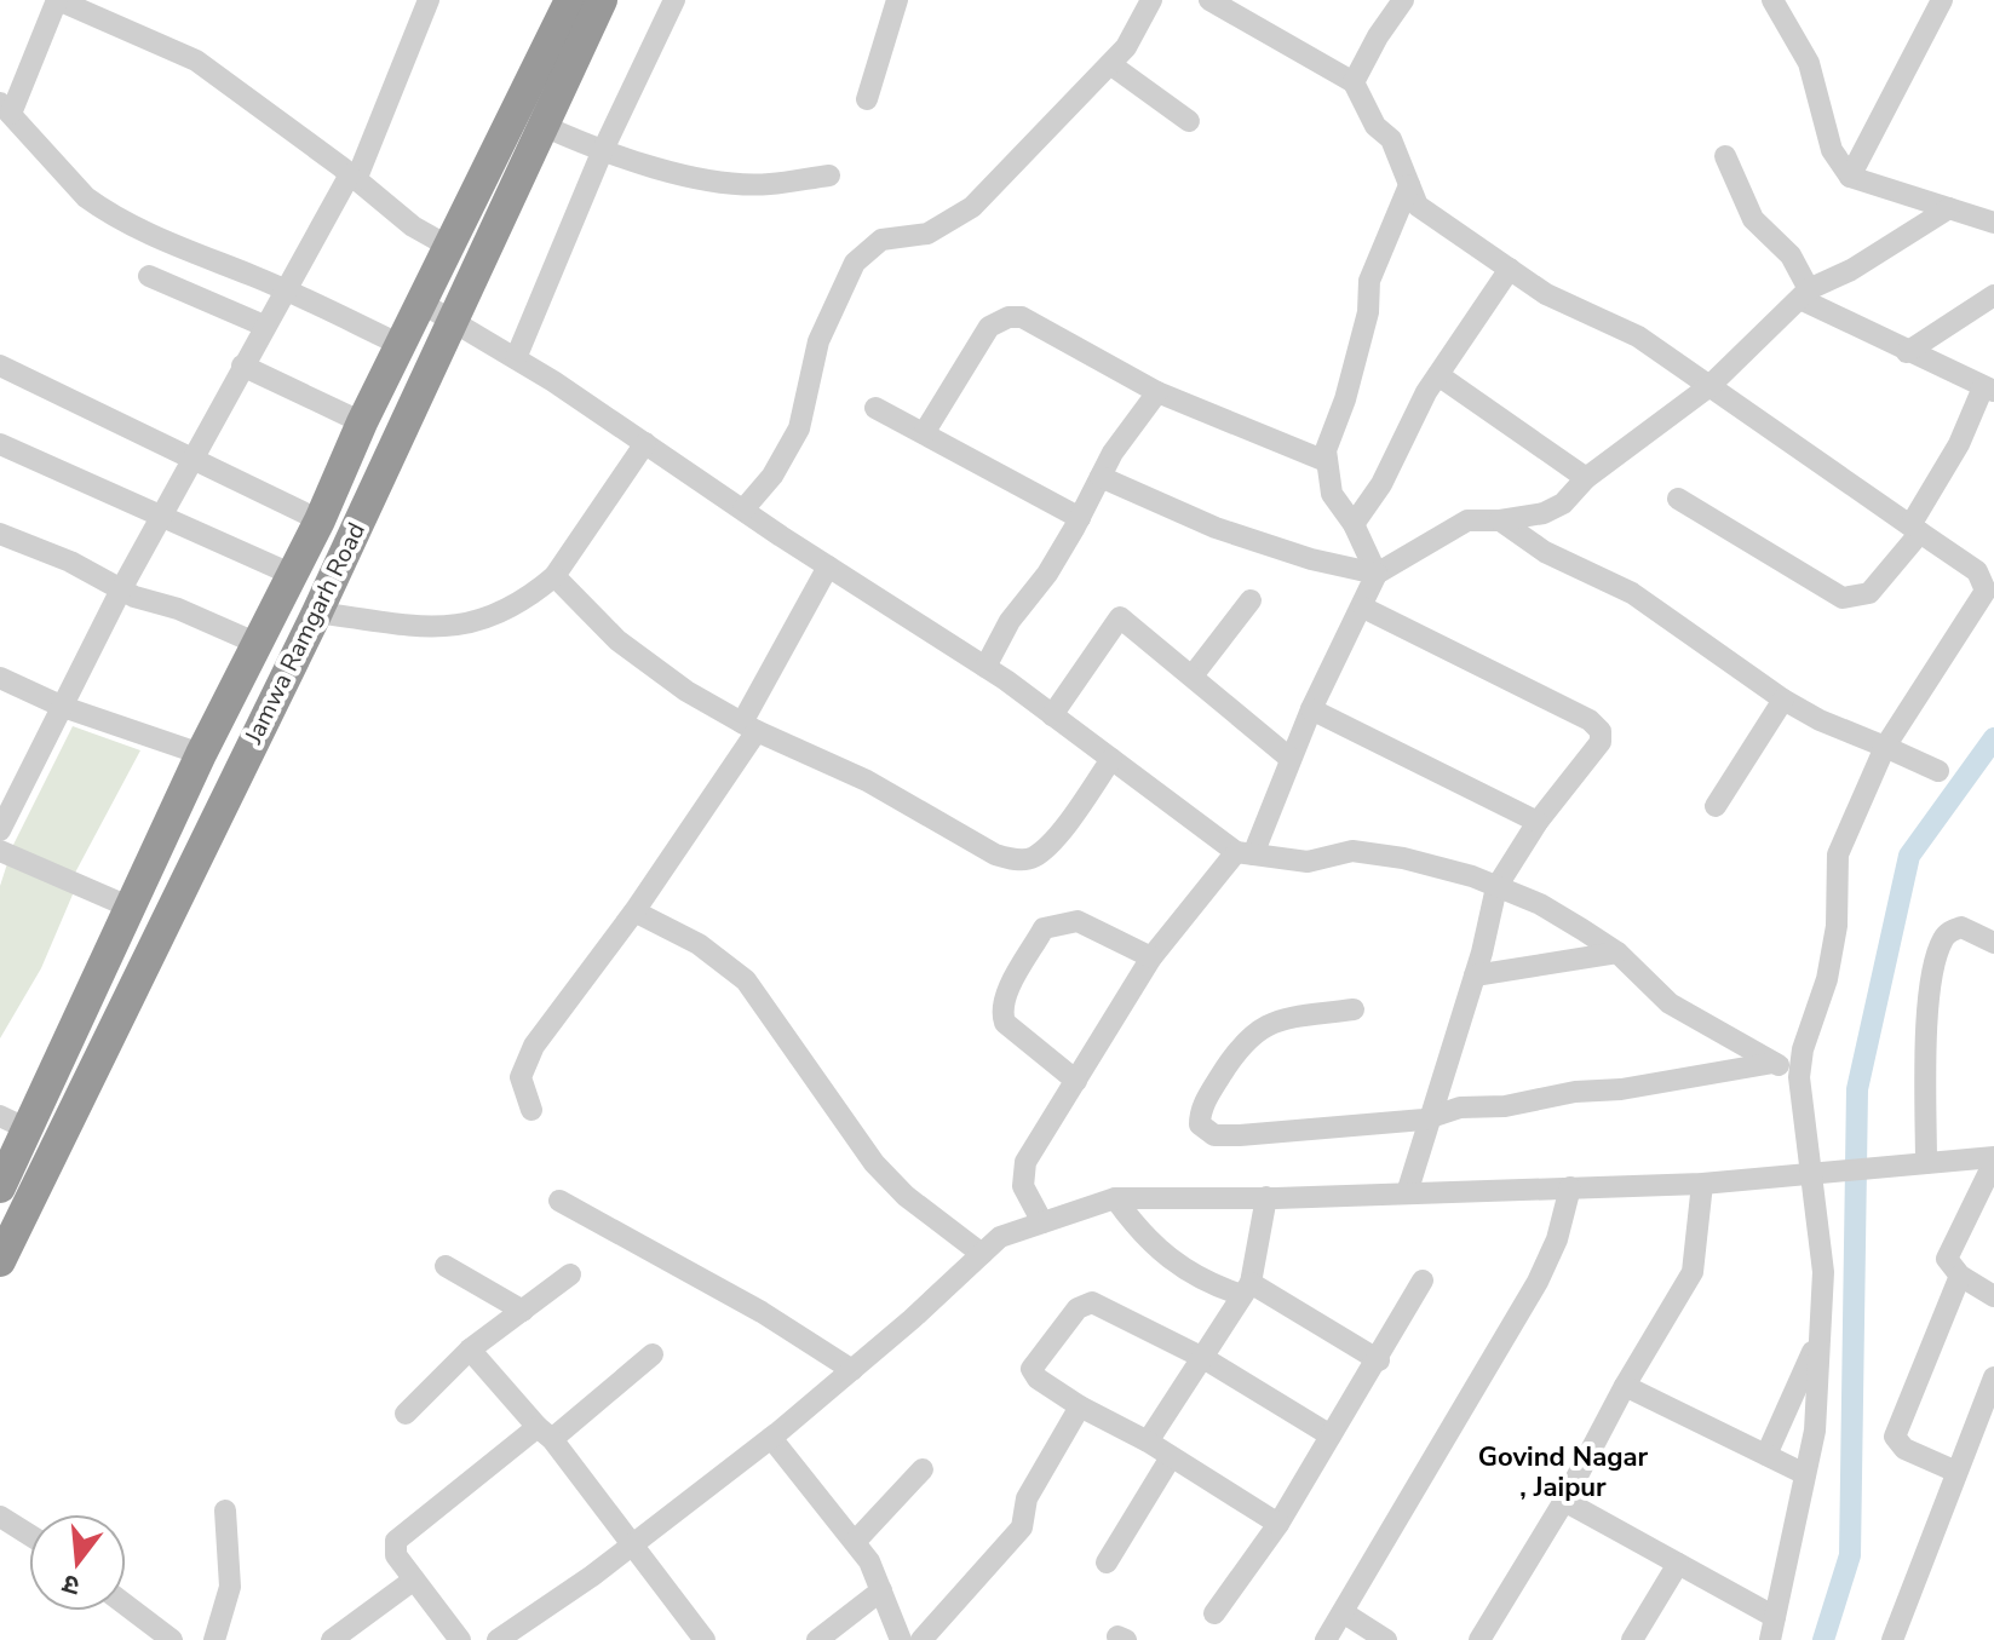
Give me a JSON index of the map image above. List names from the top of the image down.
{
  "streets": {
    "highway": ["Jamwa Ramgarh Road"]
  },
  "districts": ["Govind Nagar , Jaipur"],
  "north": "bottom"
}
